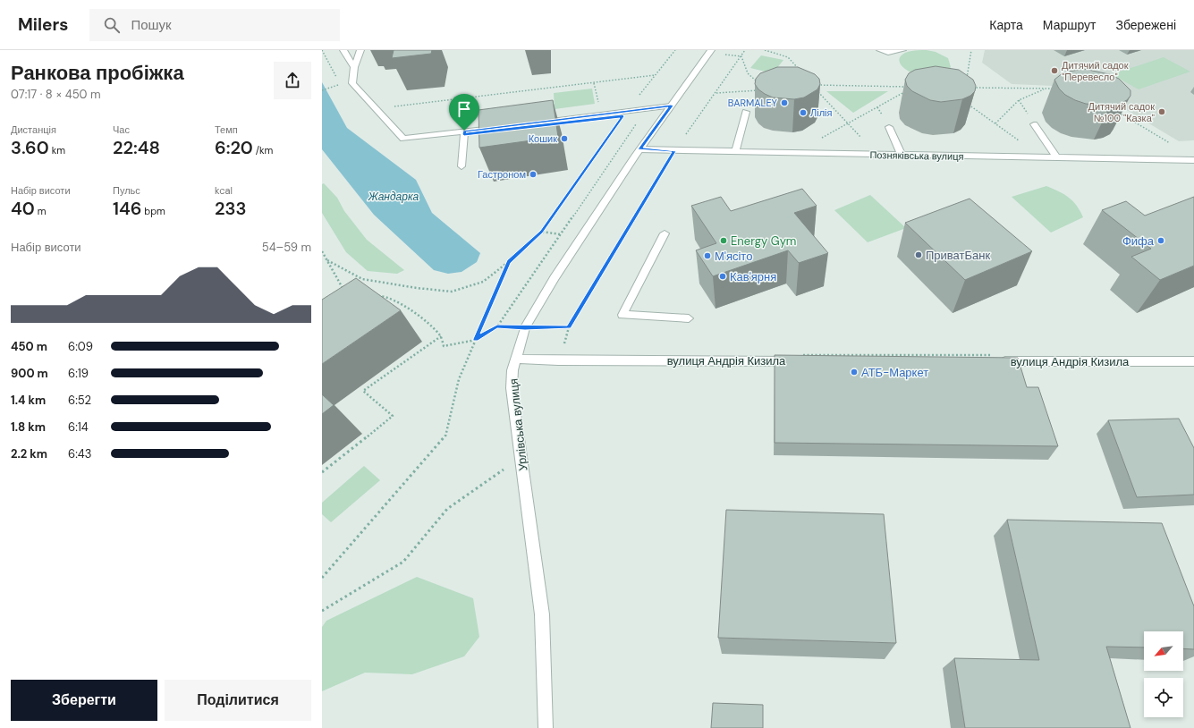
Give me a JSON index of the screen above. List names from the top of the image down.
{
  "streets": {
    "street": ["Позняківська вулиця", "вулиця Андрія Кизила", "Урлівська вулиця"]
  },
  "crossings": [
    ["Позняківська вулиця", "Урлівська вулиця"],
    ["вулиця Андрія Кизила", "Урлівська вулиця"]
  ],
  "water": ["Жандарка"],
  "places": [
    "Дитячий садок \"Перевесло\"",
    "BARMALEY",
    "Дитячий садок №100 \"Казка\"",
    "Лілія",
    "Кошик",
    "Гастроном",
    "Energy Gym",
    "Фифа",
    "ПриватБанк",
    "М'ясіто",
    "Кав'ярня",
    "АТБ-Маркет"
  ],
  "north": "bottom left",
  "page": {
    "header": "Milers",
    "search": "Пошук",
    "nav": ["Карта", "Маршрут", "Збережені"],
    "heading": ["Ранкова пробіжка", "07:17 · 8 × 450 m"],
    "stats": [
      ["Дистанція", "3.60 km"],
      ["Час", "22:48"],
      ["Темп", "6:20 /km"],
      ["Набір висоти", "40 m"],
      ["Пульс", "146 bpm"],
      ["kcal", "233"]
    ],
    "chart": ["Набір висоти", "54–59 m"],
    "list": [
      {
        "name": "450 m",
        "note": "6:09"
      },
      {
        "name": "900 m",
        "note": "6:19"
      },
      {
        "name": "1.4 km",
        "note": "6:52"
      },
      {
        "name": "1.8 km",
        "note": "6:14"
      },
      {
        "name": "2.2 km",
        "note": "6:43"
      }
    ],
    "buttons": ["Зберегти", "Поділитися"]
  }
}
